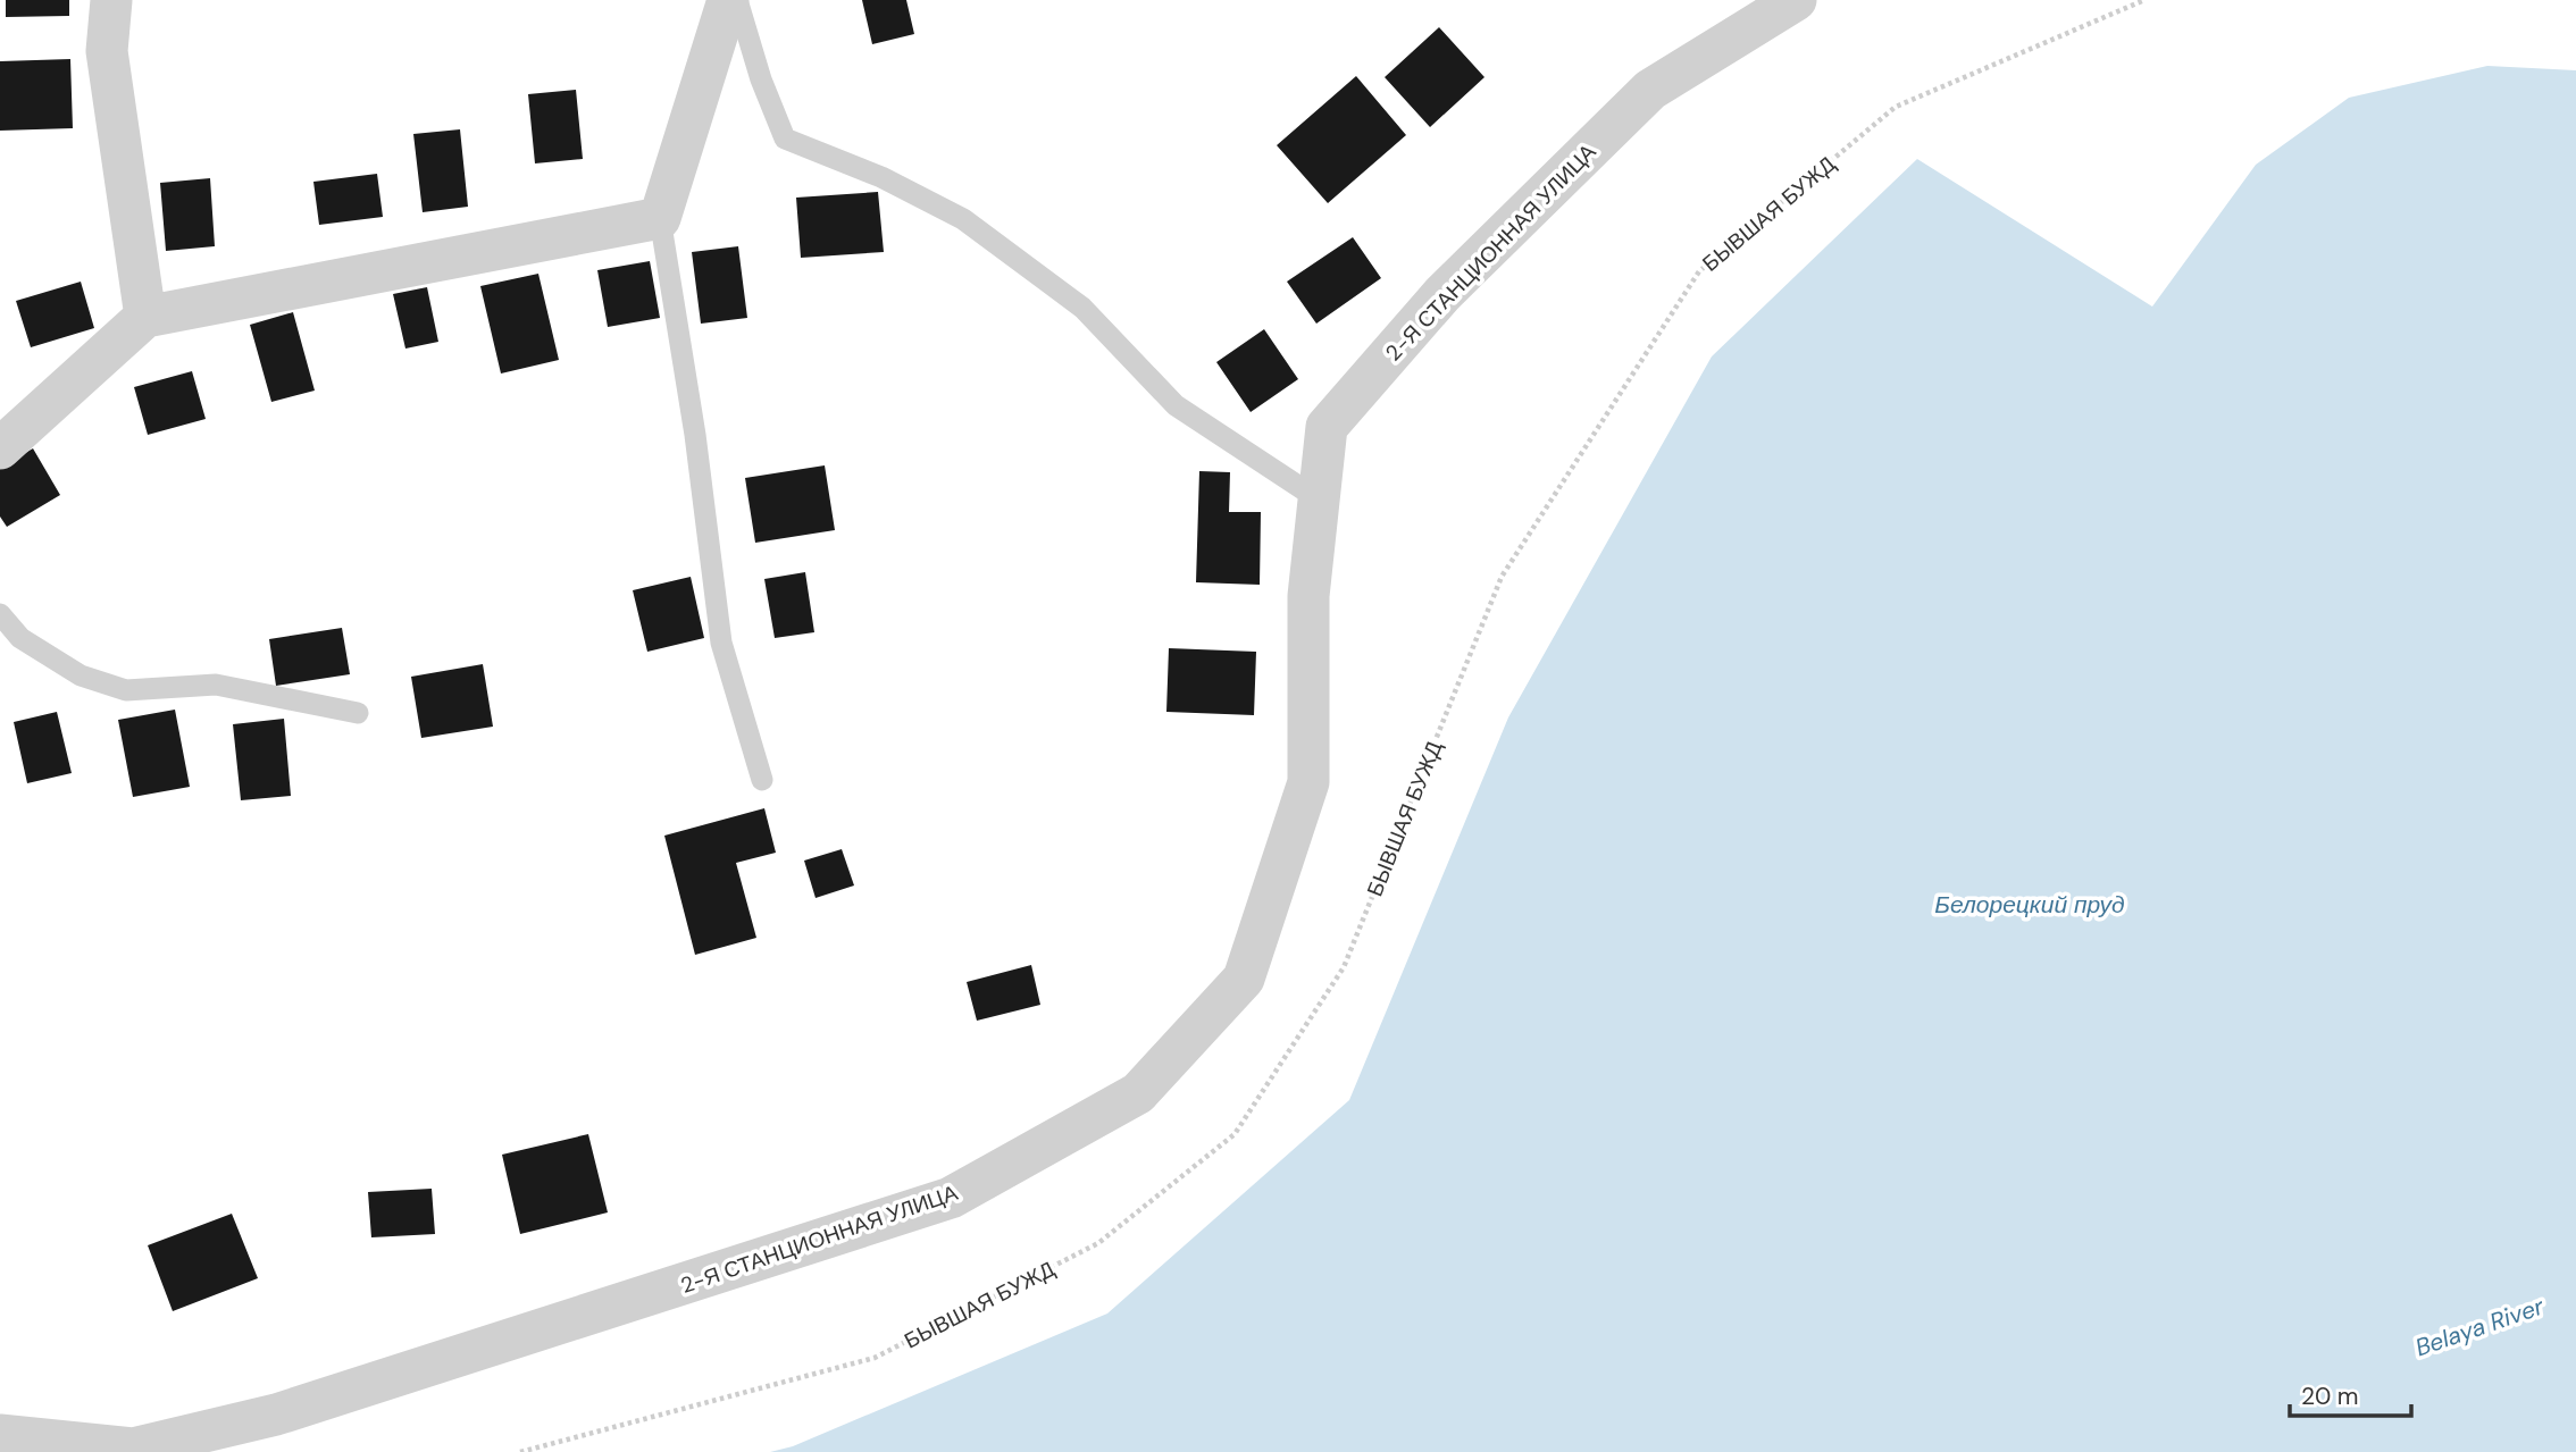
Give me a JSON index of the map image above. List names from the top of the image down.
{
  "streets": {
    "street": ["2-Я СТАНЦИОННАЯ УЛИЦА"],
    "path": ["БЫВШАЯ БУЖД"]
  },
  "water": ["Белорецкий пруд", "Belaya River"],
  "scale_bar": "20 m"
}
